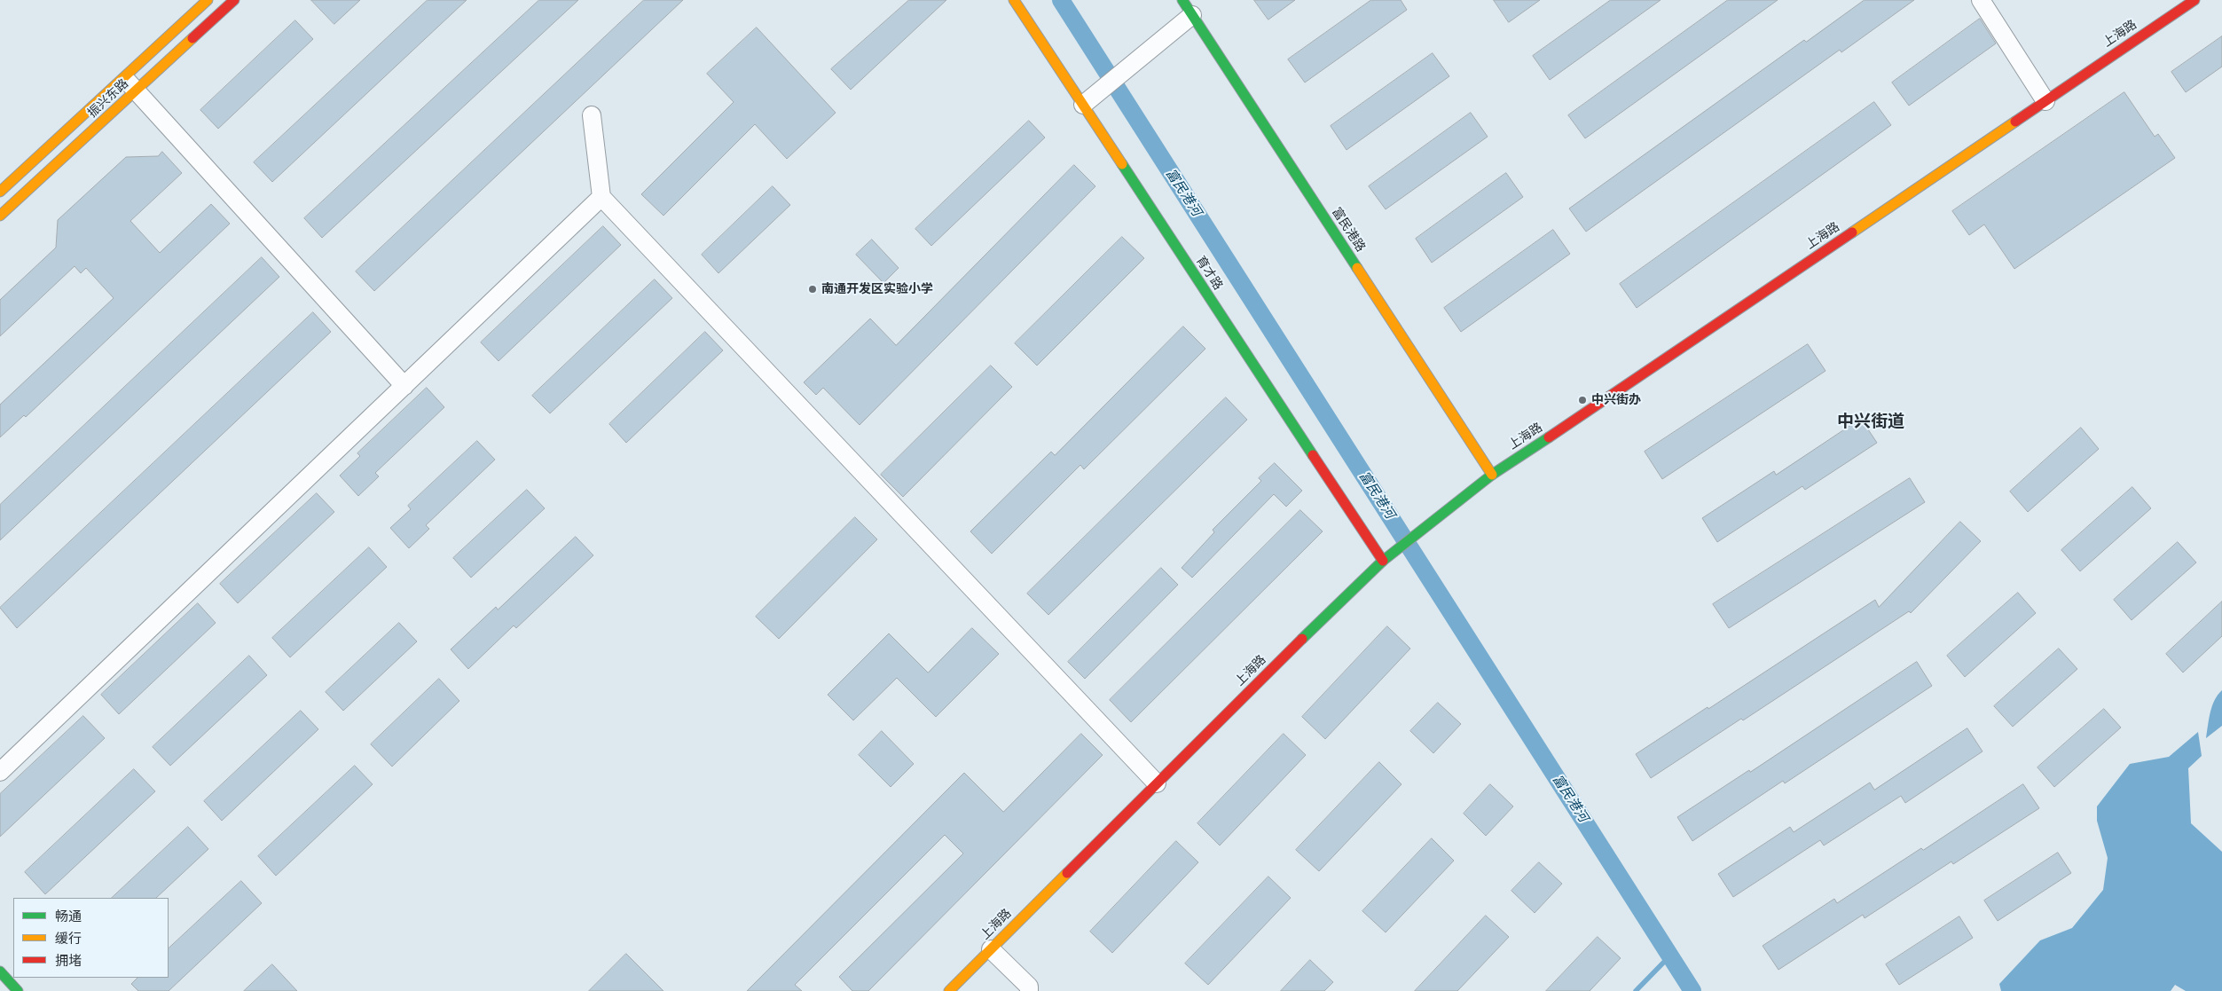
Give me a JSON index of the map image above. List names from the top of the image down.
{
  "streets": {
    "street": [
      "上海路",
      "振兴东路",
      "富民港路",
      "育才路"
    ]
  },
  "crossings": [
    ["上海路", "富民港路"],
    ["上海路", "育才路"]
  ],
  "districts": ["中兴街道"],
  "water": ["富民港河"],
  "places": ["南通开发区实验小学", "中兴街办"],
  "legend": ["畅通", "缓行", "拥堵"]
}
